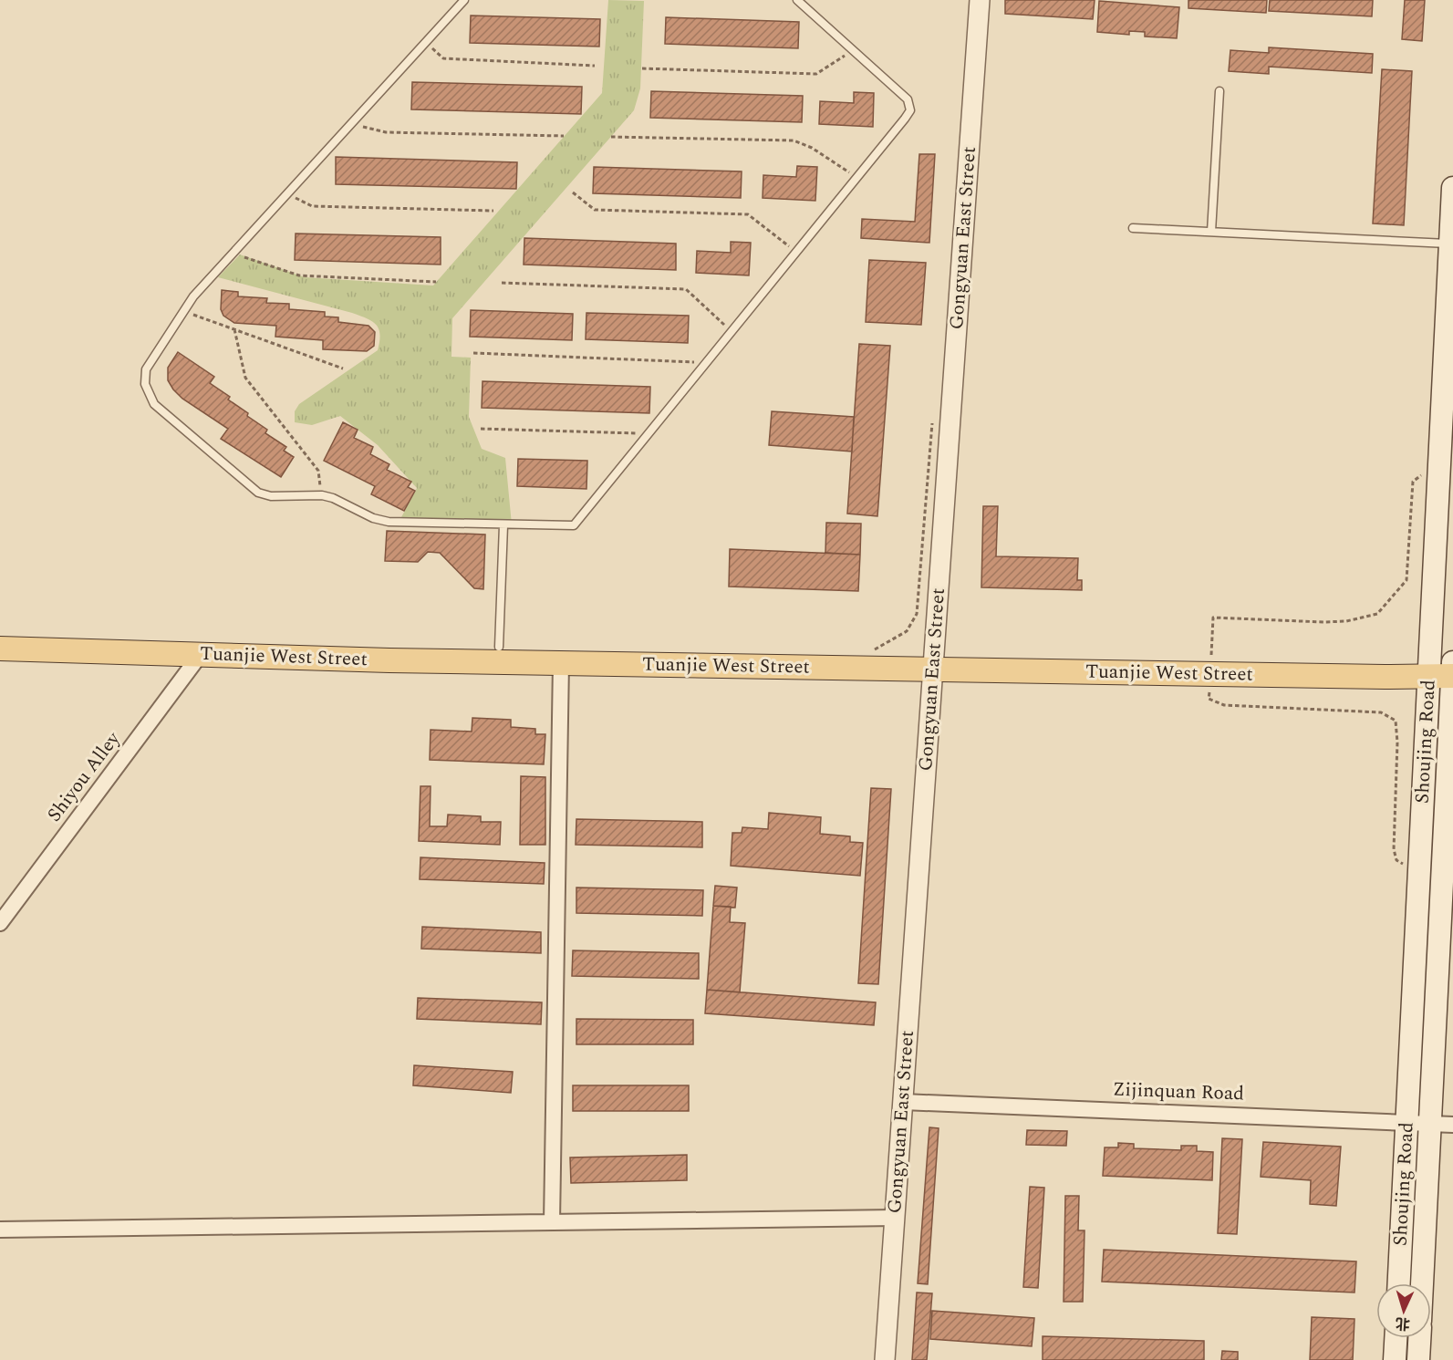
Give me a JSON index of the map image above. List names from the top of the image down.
{
  "streets": {
    "main road": ["Tuanjie West Street", "Shoujing Road"],
    "street": ["Gongyuan East Street", "Shiyou Alley", "Zijinquan Road"]
  },
  "crossings": [
    ["Gongyuan East Street", "Tuanjie West Street"],
    ["Gongyuan East Street", "Zijinquan Road"],
    ["Tuanjie West Street", "Shoujing Road"],
    ["Tuanjie West Street", "Shiyou Alley"],
    ["Shoujing Road", "Zijinquan Road"]
  ],
  "north": "bottom"
}
